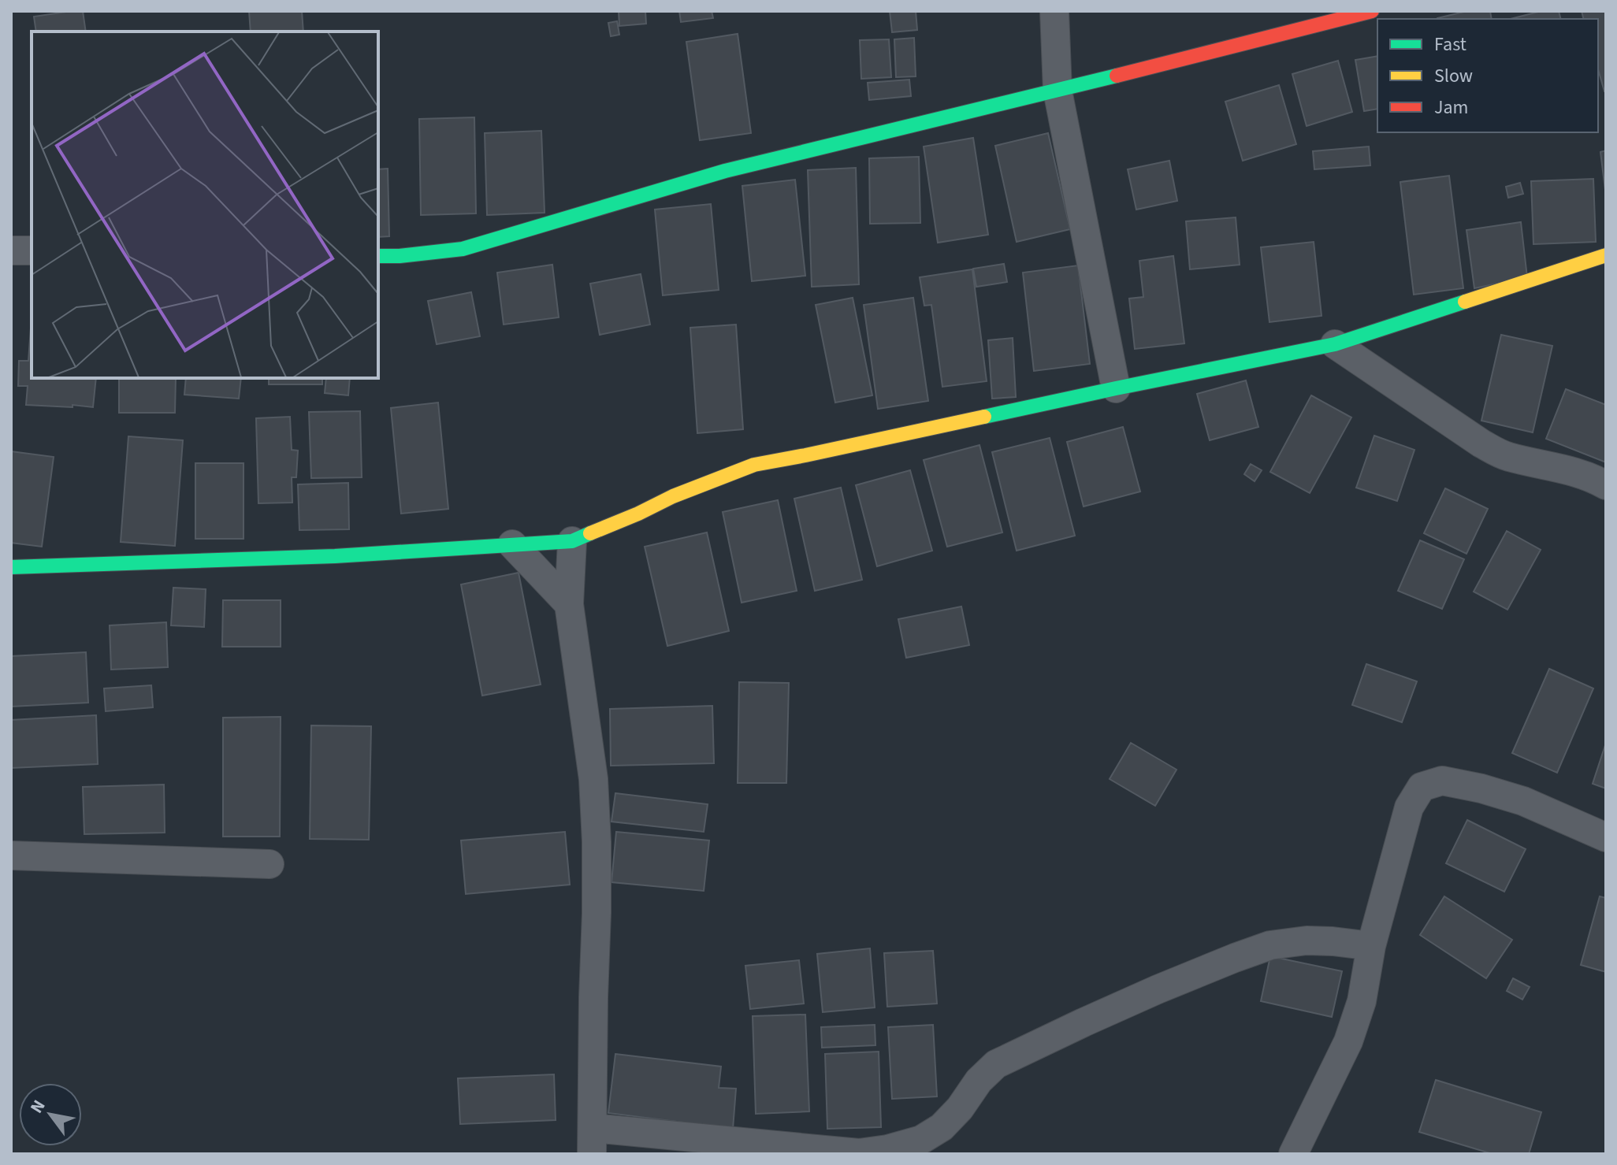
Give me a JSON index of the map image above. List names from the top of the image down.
{
  "legend": ["Fast", "Slow", "Jam"],
  "north": "top left"
}
